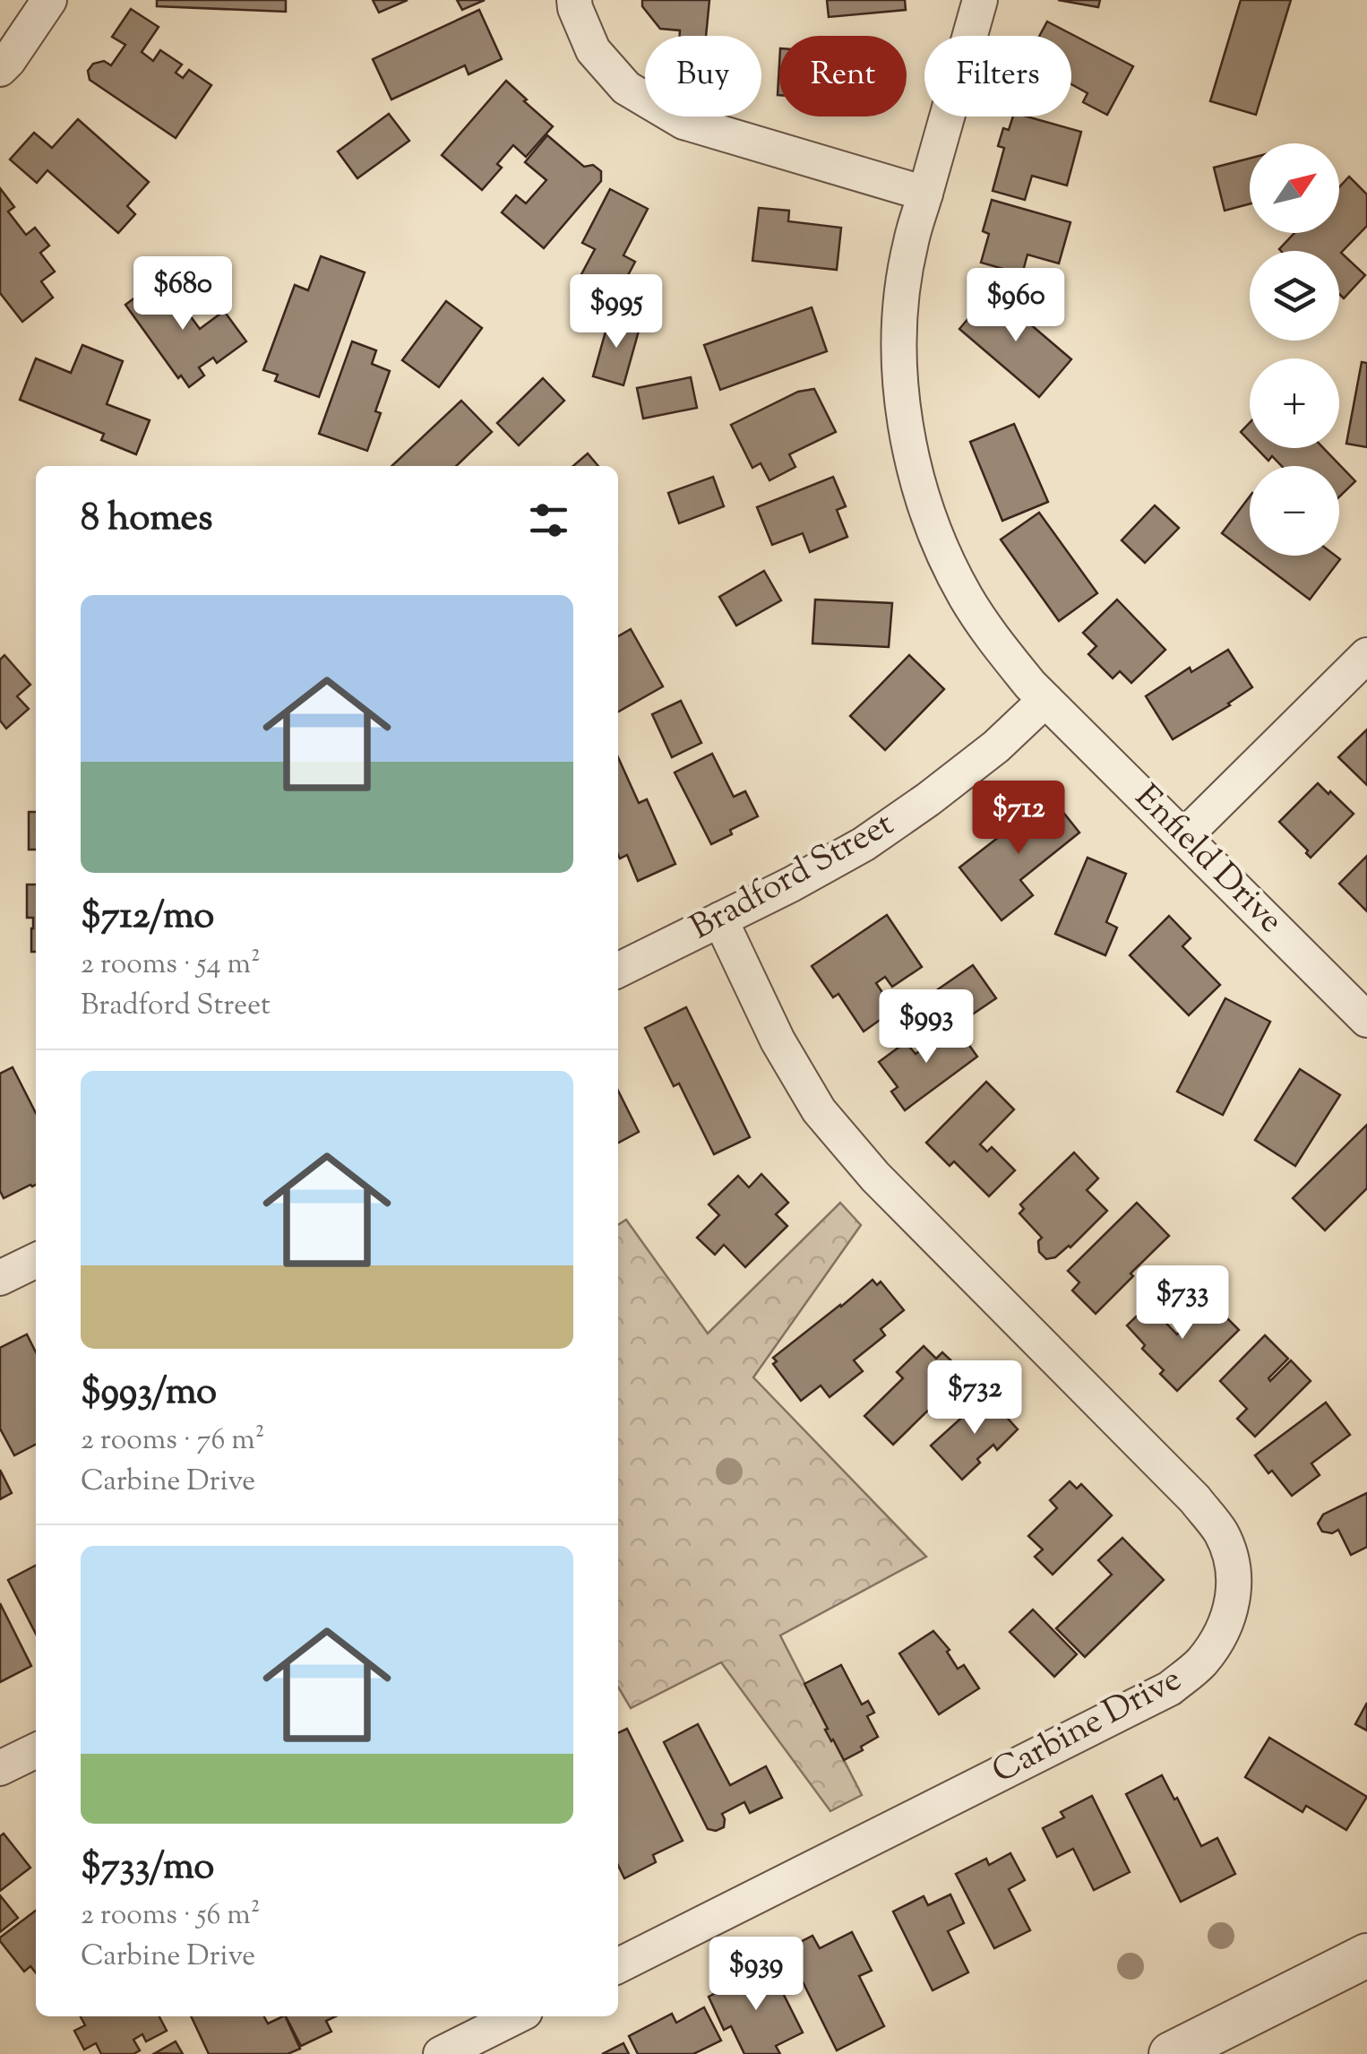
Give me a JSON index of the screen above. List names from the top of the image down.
{
  "streets": {
    "street": ["Enfield Drive", "Bradford Street", "Carbine Drive"]
  },
  "crossings": [
    ["Enfield Drive", "Bradford Street"],
    ["Bradford Street", "Carbine Drive"]
  ],
  "north": "top right",
  "page": {
    "chip": ["Buy", "Rent", "Filters"],
    "map_buttons": ["+", "−"],
    "price": [
      "$680",
      "$960",
      "$995",
      "$712",
      "$993",
      "$733",
      "$732",
      "$939"
    ],
    "heading": "8 homes",
    "list": [
      {
        "name": "$712/mo",
        "note": "2 rooms · 54 m² · Bradford Street"
      },
      {
        "name": "$993/mo",
        "note": "2 rooms · 76 m² · Carbine Drive"
      },
      {
        "name": "$733/mo",
        "note": "2 rooms · 56 m² · Carbine Drive"
      }
    ]
  }
}
